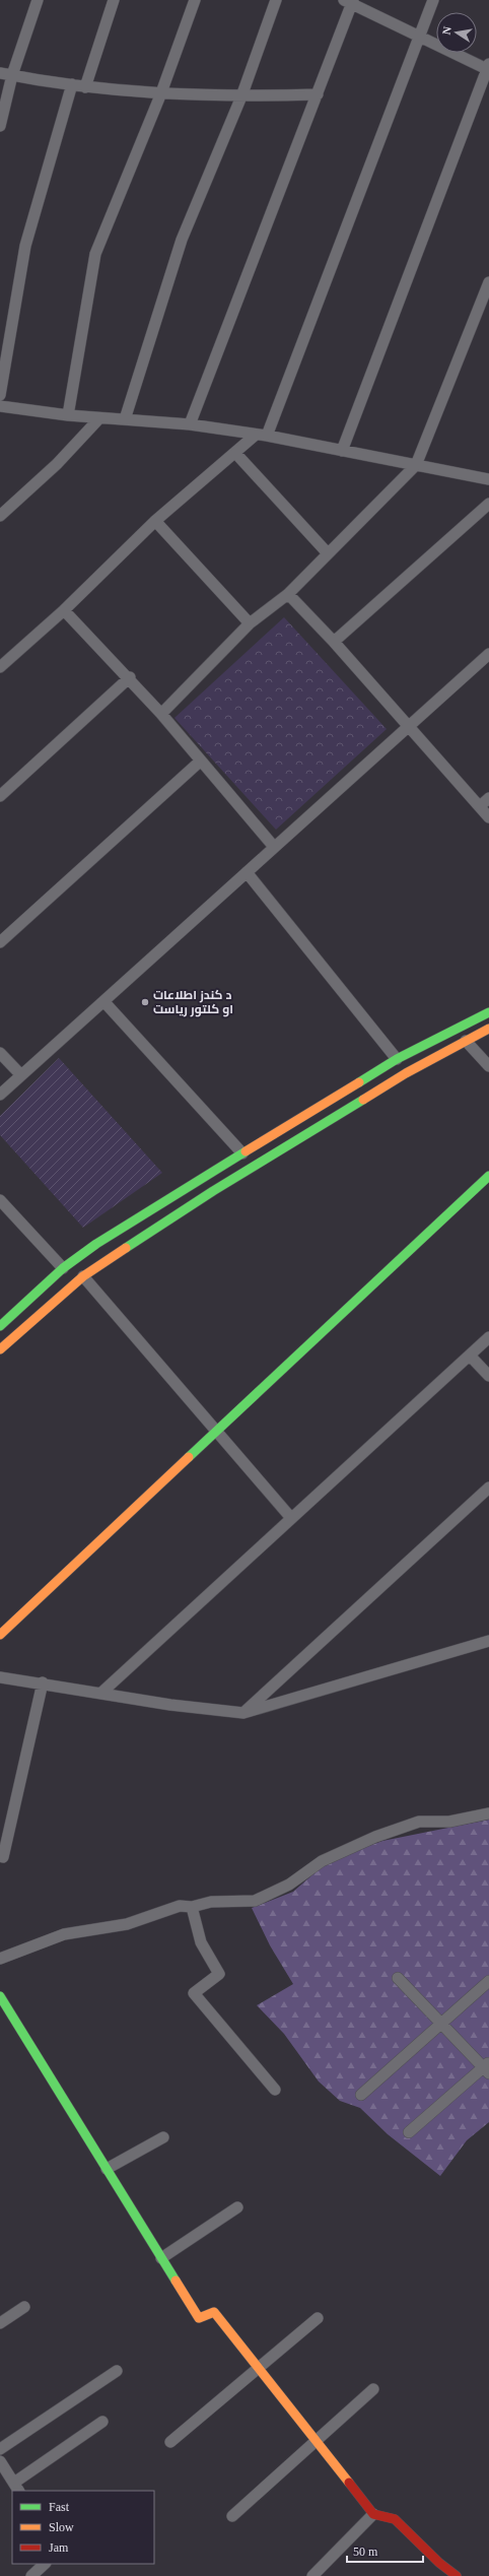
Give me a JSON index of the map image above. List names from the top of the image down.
{
  "places": ["د کندز اطلاعات او کلتور ریاست"],
  "legend": ["Fast", "Slow", "Jam"],
  "scale_bar": "50 m",
  "north": "left"
}
